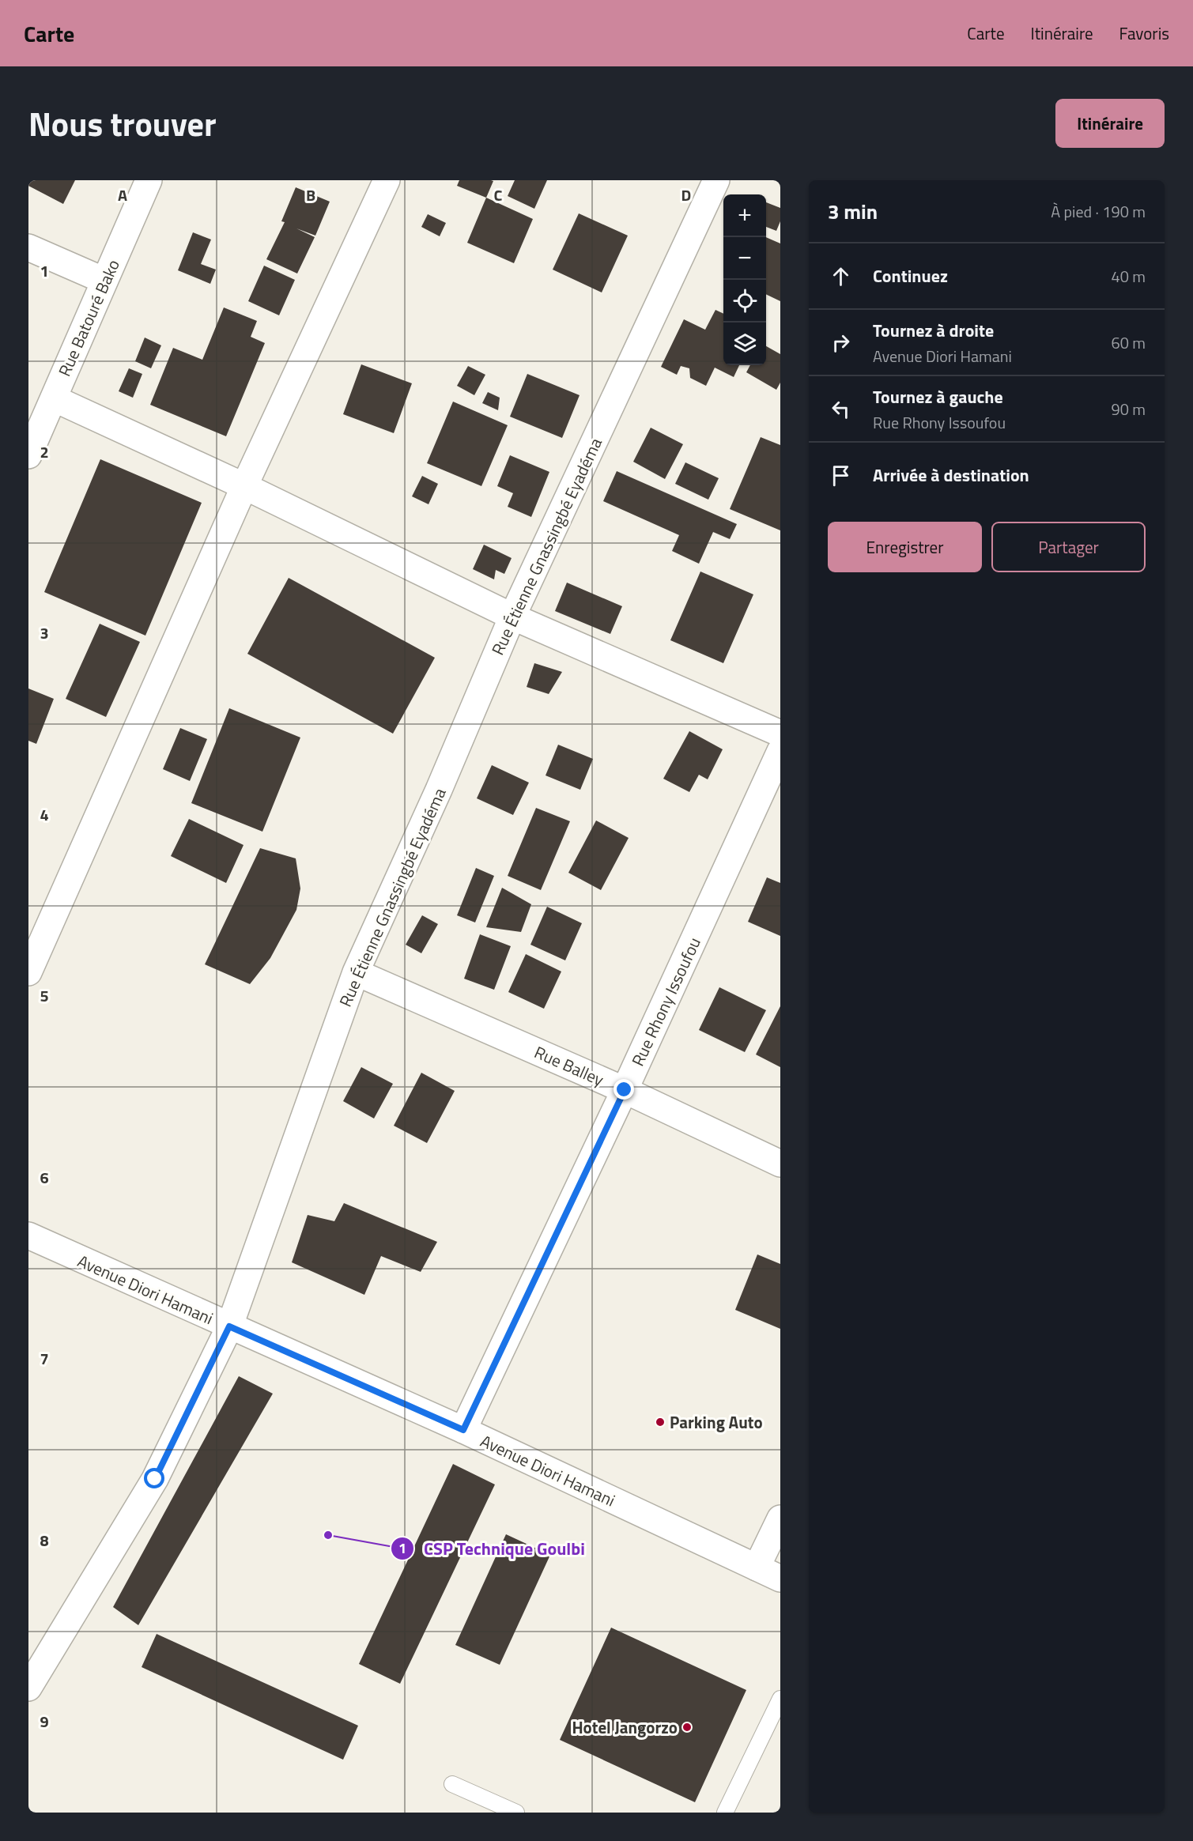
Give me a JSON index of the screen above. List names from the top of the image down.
{
  "streets": {
    "street": [
      "Rue Batouré Bako",
      "Rue Étienne Gnassingbé Eyadéma",
      "Rue Rhony Issoufou",
      "Rue Balley",
      "Avenue Diori Hamani"
    ]
  },
  "crossings": [
    ["Rue Étienne Gnassingbé Eyadéma", "Rue Balley"],
    ["Rue Étienne Gnassingbé Eyadéma", "Avenue Diori Hamani"],
    ["Rue Rhony Issoufou", "Rue Balley"],
    ["Rue Rhony Issoufou", "Avenue Diori Hamani"]
  ],
  "places": ["Parking Auto", "CSP Technique Goulbi", "Hotel Jangorzo"],
  "page": {
    "header": "Carte",
    "nav": ["Carte", "Itinéraire", "Favoris"],
    "title": "Nous trouver",
    "buttons": [
      "Itinéraire",
      ["Enregistrer", "Partager"]
    ],
    "heading": ["3 min", "À pied · 190 m"],
    "map_buttons": ["+", "−"],
    "list": [
      ["Continuez", "40 m"],
      ["Tournez à droite", "Avenue Diori Hamani", "60 m"],
      ["Tournez à gauche", "Rue Rhony Issoufou", "90 m"],
      "Arrivée à destination"
    ]
  },
  "grid": {
    "columns": [
      "A",
      "B",
      "C",
      "D"
    ],
    "rows": [
      "1",
      "2",
      "3",
      "4",
      "5",
      "6",
      "7",
      "8",
      "9"
    ]
  }
}
